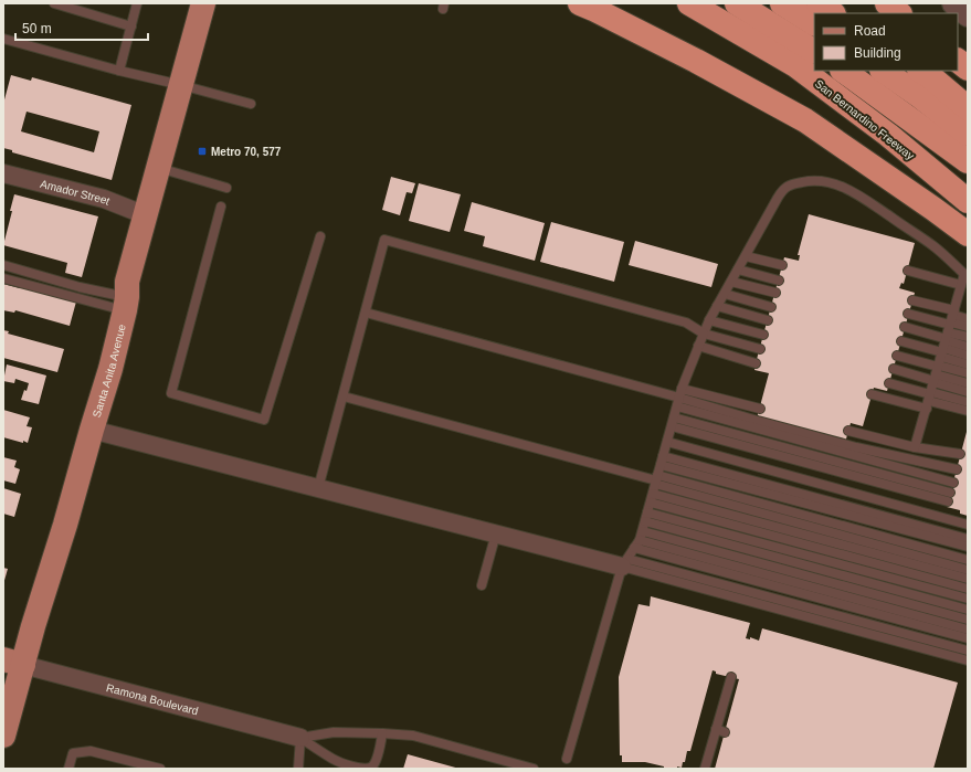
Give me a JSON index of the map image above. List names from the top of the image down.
{
  "streets": {
    "highway": ["San Bernardino Freeway"],
    "main road": ["Santa Anita Avenue"],
    "street": ["Amador Street", "Ramona Boulevard"]
  },
  "crossings": [
    ["Amador Street", "Santa Anita Avenue"],
    ["Santa Anita Avenue", "Ramona Boulevard"]
  ],
  "places": {
    "transit": ["Metro 70, 577"]
  },
  "legend": ["Road", "Building"],
  "scale_bar": "50 m"
}
